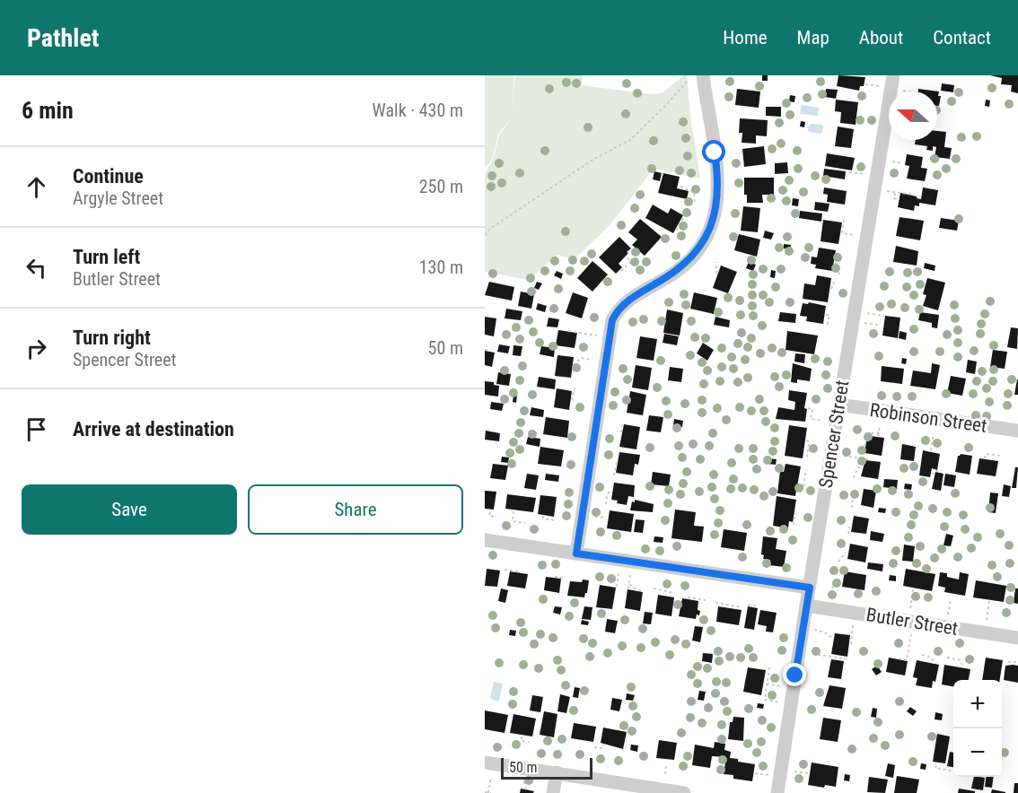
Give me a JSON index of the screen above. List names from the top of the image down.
{
  "streets": {
    "street": ["Robinson Street", "Spencer Street", "Butler Street"]
  },
  "crossings": [
    ["Robinson Street", "Spencer Street"],
    ["Spencer Street", "Butler Street"]
  ],
  "scale_bar": "50 m",
  "north": "left",
  "page": {
    "header": "Pathlet",
    "nav": [
      "Home",
      "Map",
      "About",
      "Contact"
    ],
    "heading": ["6 min", "Walk · 430 m"],
    "list": [
      ["Continue", "Argyle Street", "250 m"],
      ["Turn left", "Butler Street", "130 m"],
      ["Turn right", "Spencer Street", "50 m"],
      "Arrive at destination"
    ],
    "buttons": ["Save", "Share"],
    "map_buttons": ["+", "−"],
    "scale": "50 m"
  }
}
